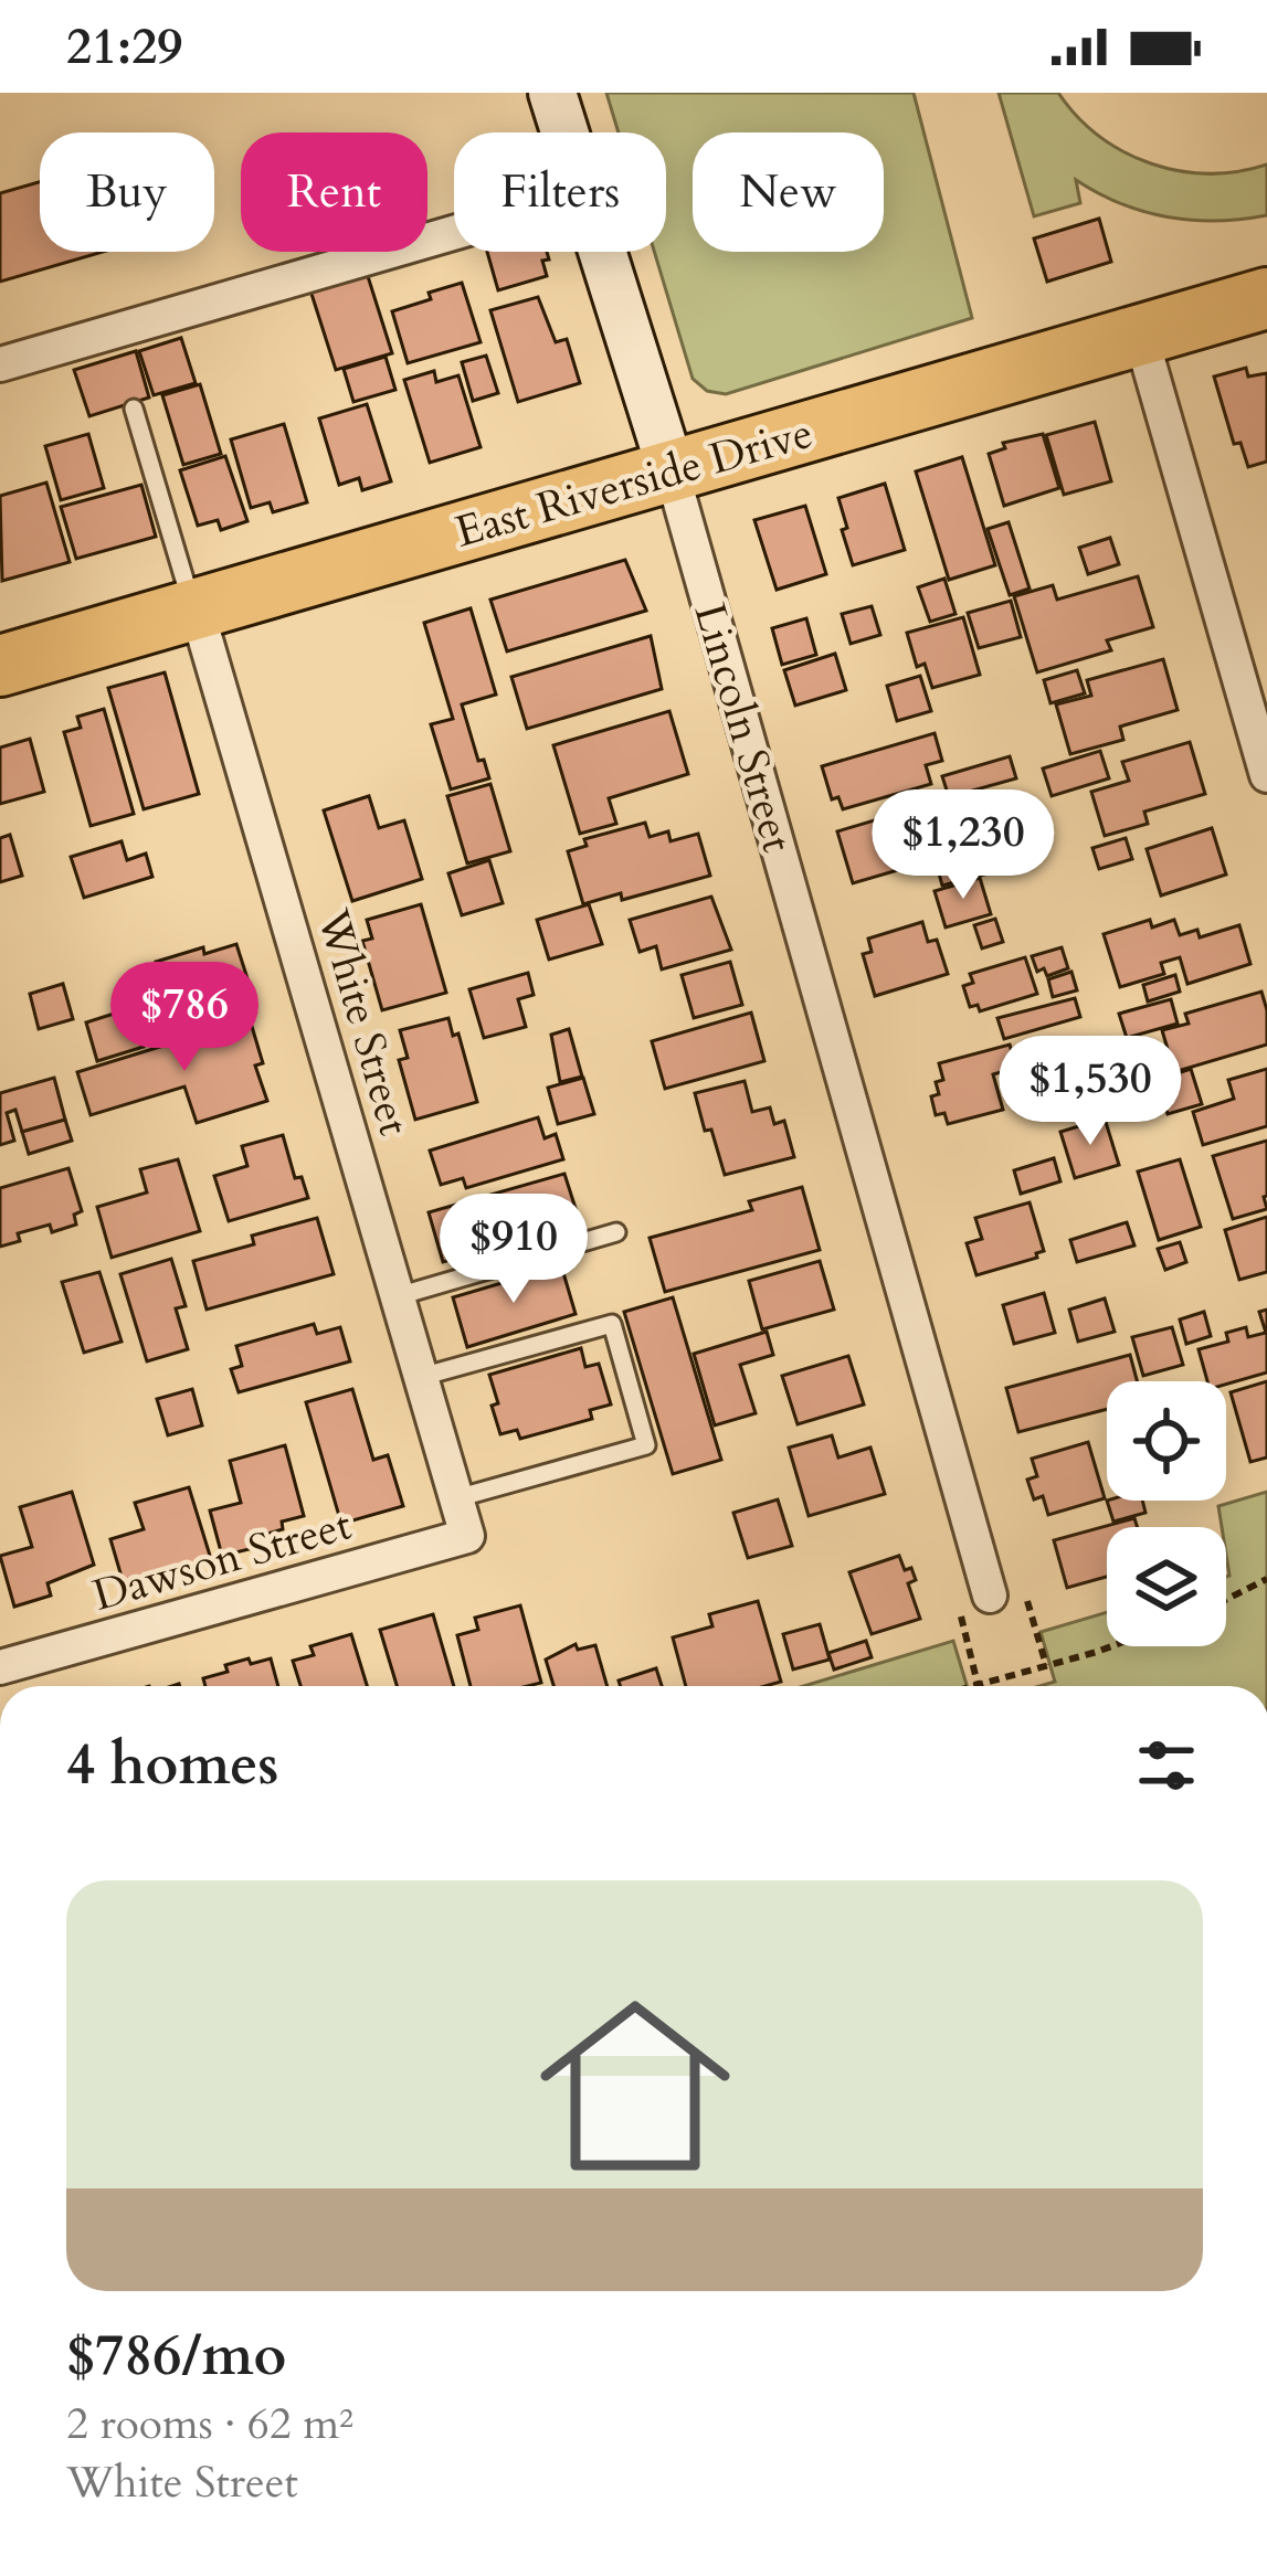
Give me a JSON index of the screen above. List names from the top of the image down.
{
  "streets": {
    "highway": ["East Riverside Drive"],
    "street": ["Lincoln Street", "White Street", "Dawson Street"]
  },
  "crossings": [
    ["East Riverside Drive", "Lincoln Street"],
    ["East Riverside Drive", "White Street"],
    ["White Street", "Dawson Street"]
  ],
  "page": {
    "status": "21:29",
    "chip": [
      "Buy",
      "Rent",
      "Filters",
      "New"
    ],
    "price": [
      "$1,230",
      "$786",
      "$1,530",
      "$910"
    ],
    "heading": "4 homes",
    "list": [
      {
        "name": "$786/mo",
        "note": "2 rooms · 62 m² · White Street"
      }
    ]
  }
}
